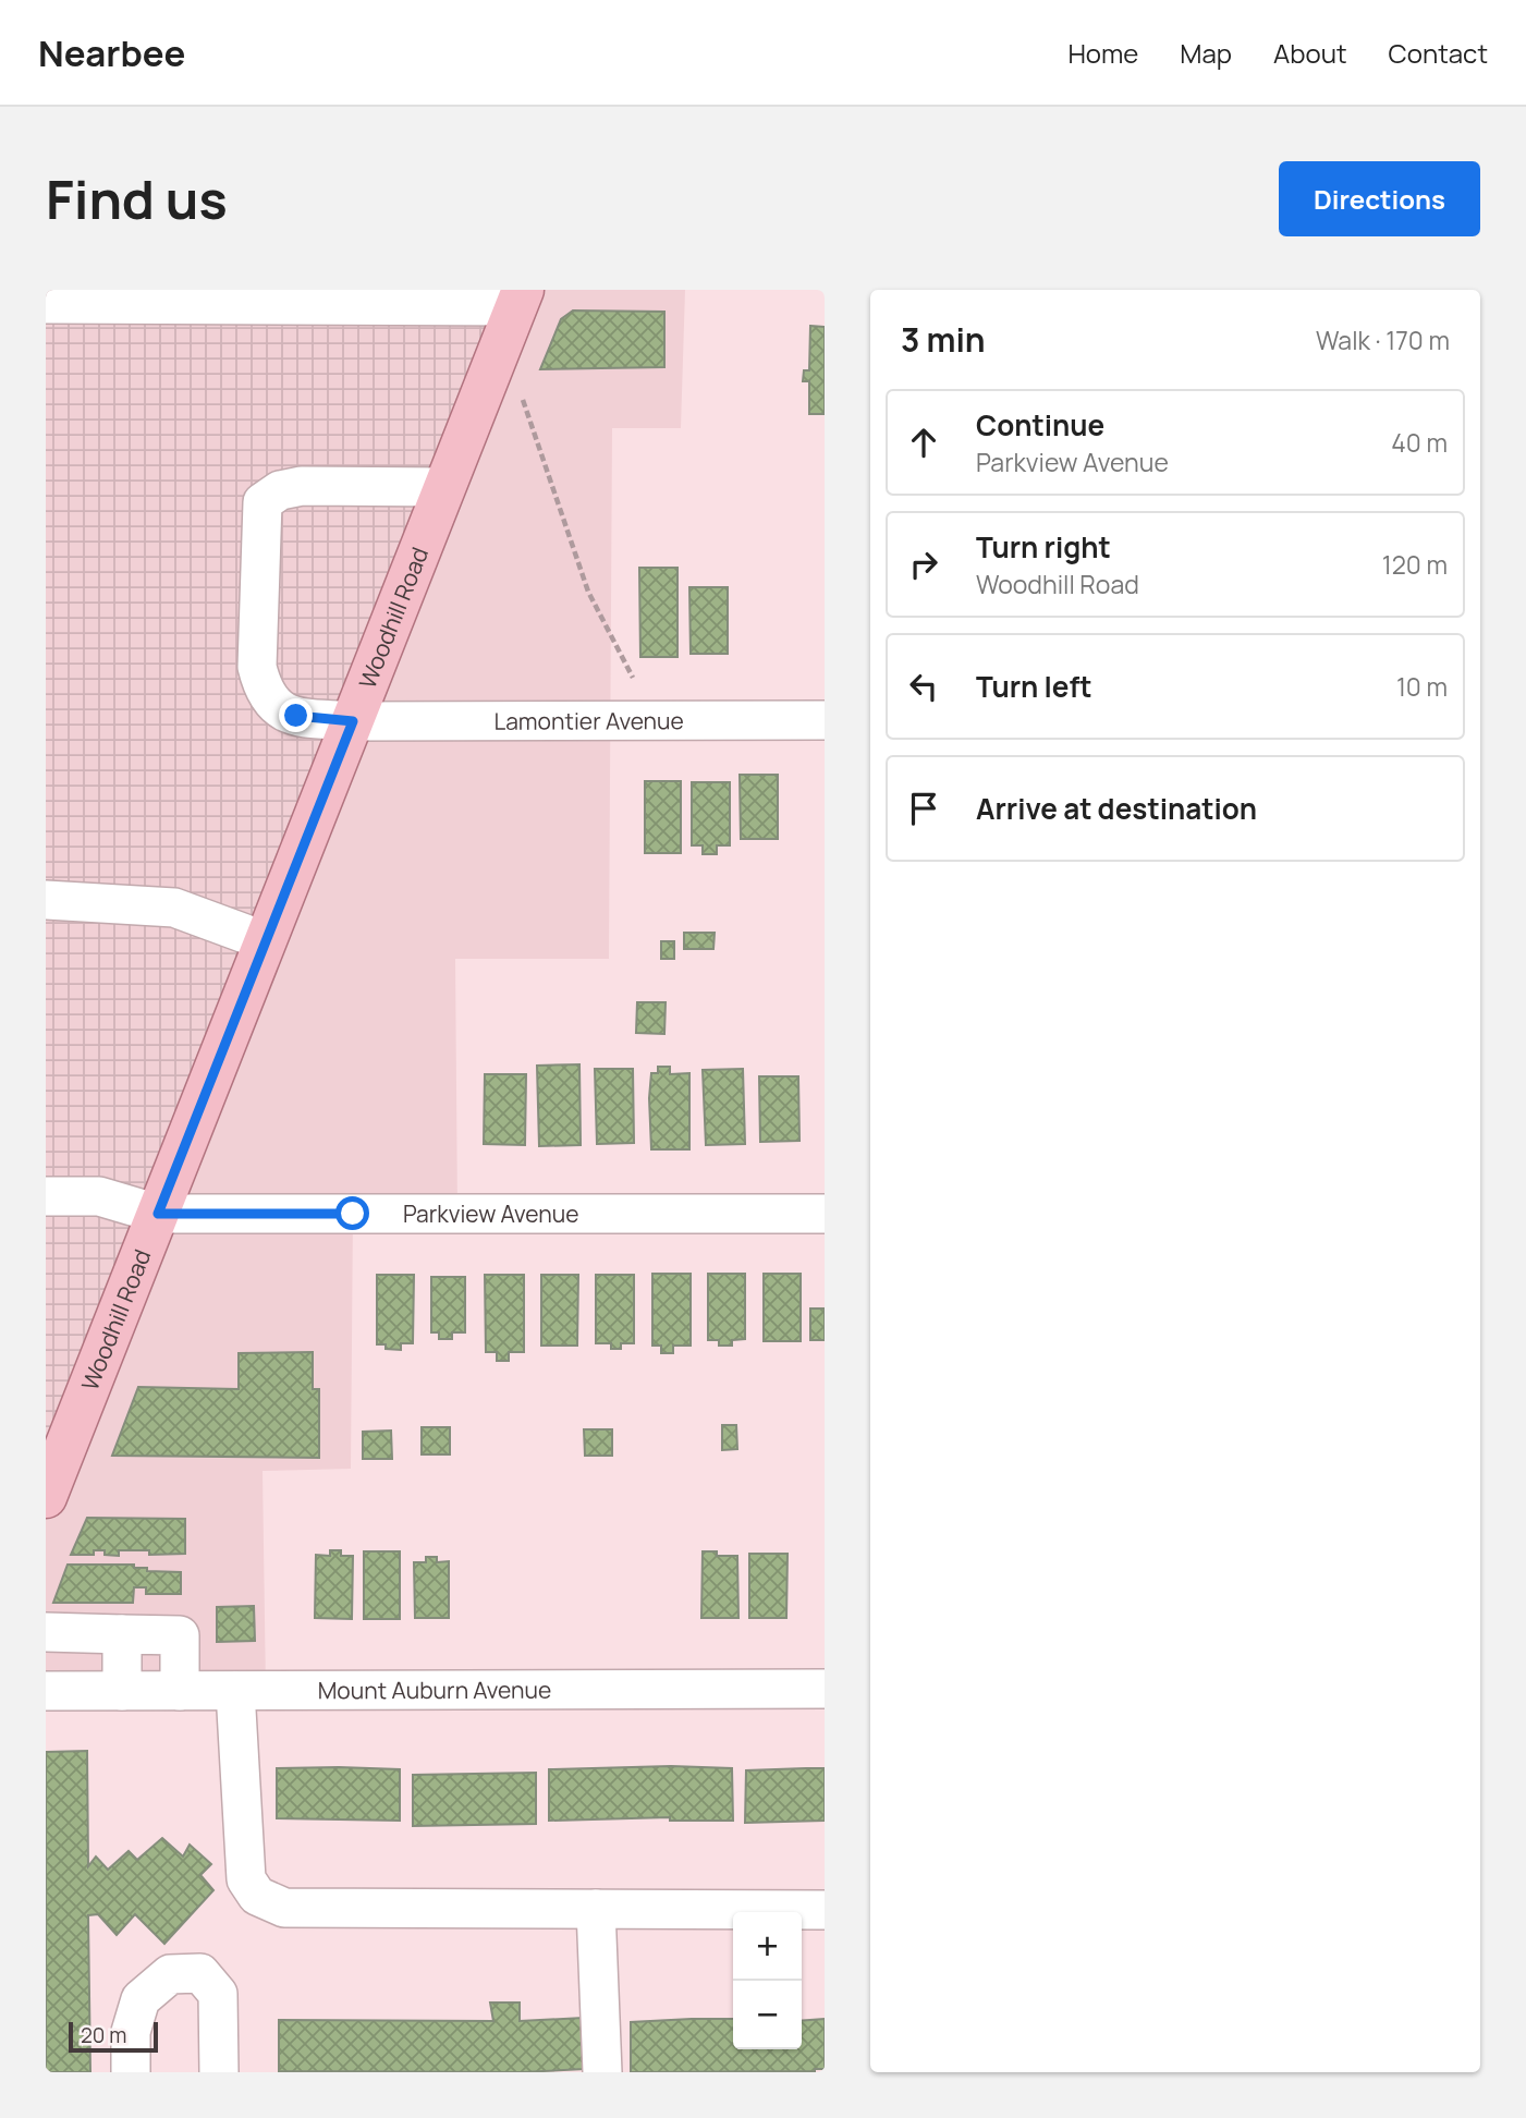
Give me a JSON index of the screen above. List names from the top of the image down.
{
  "streets": {
    "main road": ["Woodhill Road"],
    "street": ["Lamontier Avenue", "Parkview Avenue", "Mount Auburn Avenue"]
  },
  "crossings": [
    ["Woodhill Road", "Lamontier Avenue"],
    ["Woodhill Road", "Parkview Avenue"]
  ],
  "scale_bar": "20 m",
  "page": {
    "header": "Nearbee",
    "nav": [
      "Home",
      "Map",
      "About",
      "Contact"
    ],
    "buttons": "Directions",
    "title": "Find us",
    "heading": ["3 min", "Walk · 170 m"],
    "list": [
      ["Continue", "Parkview Avenue", "40 m"],
      ["Turn right", "Woodhill Road", "120 m"],
      ["Turn left", "10 m"],
      "Arrive at destination"
    ],
    "map_buttons": ["+", "−"],
    "scale": "20 m"
  }
}
